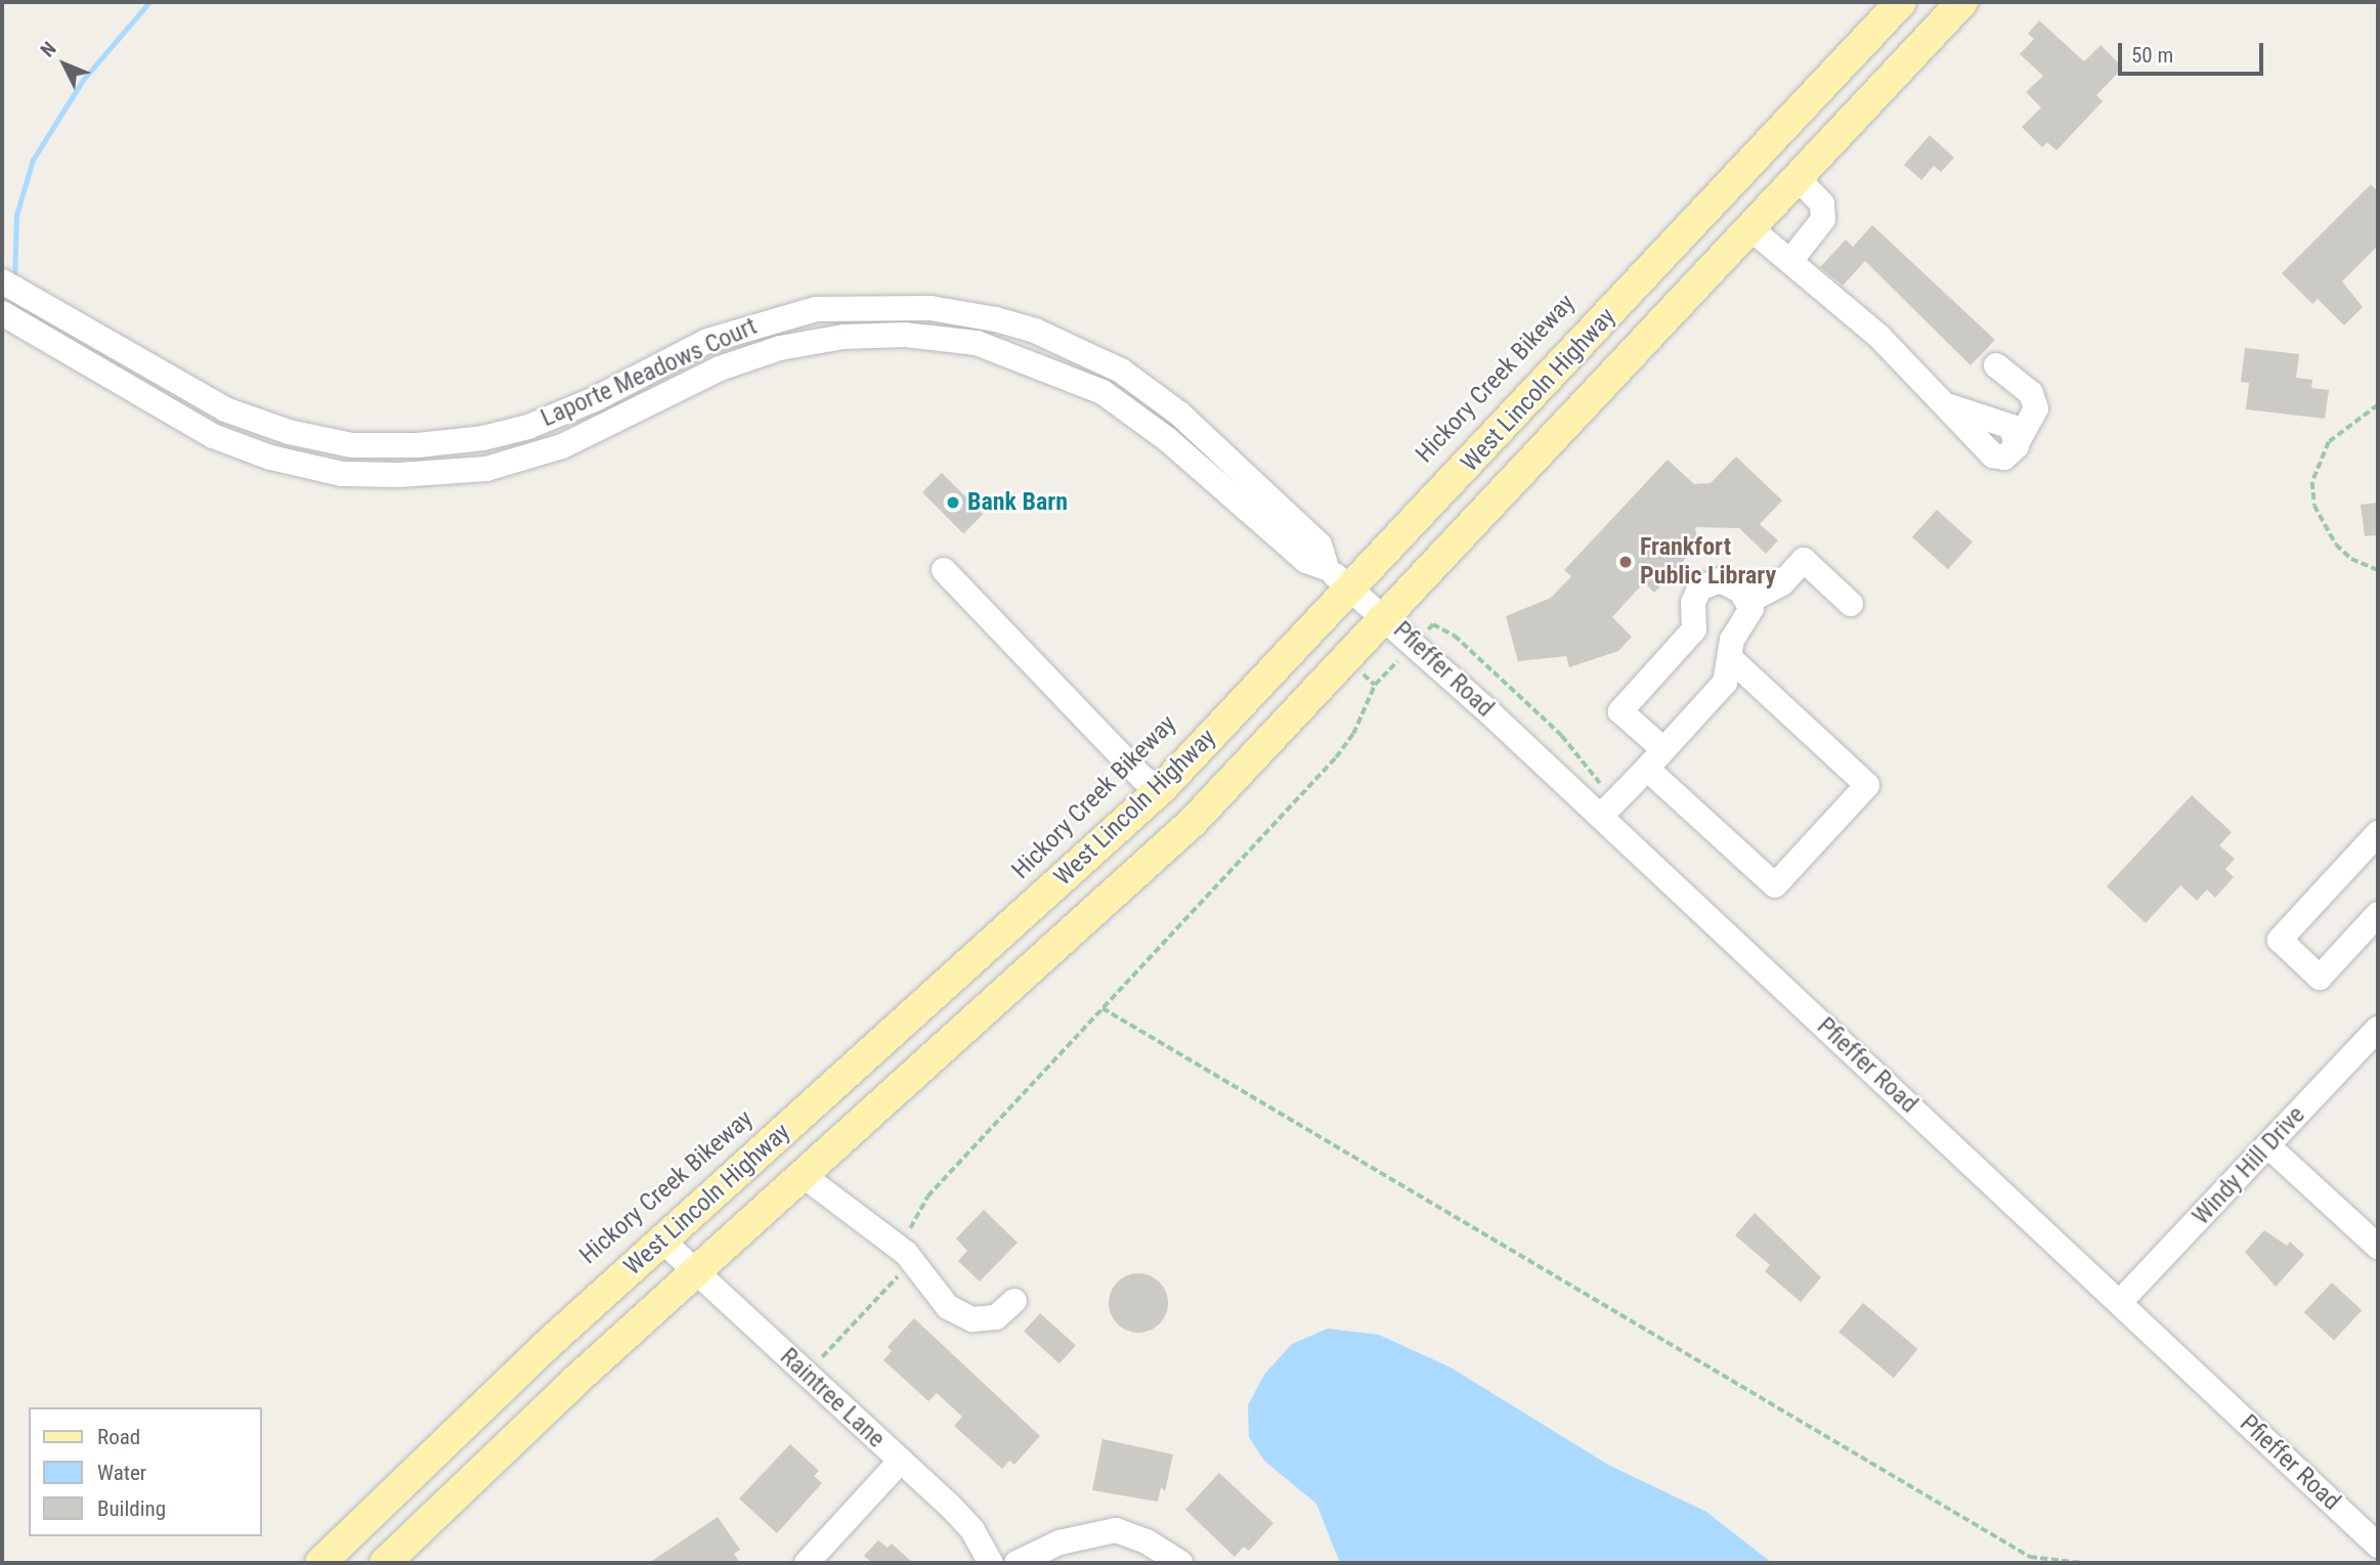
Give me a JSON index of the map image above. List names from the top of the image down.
{
  "streets": {
    "main road": ["West Lincoln Highway"],
    "street": [
      "Laporte Meadows Court",
      "Pfieffer Road",
      "Windy Hill Drive",
      "Raintree Lane"
    ]
  },
  "crossings": [
    ["Laporte Meadows Court", "West Lincoln Highway"],
    ["Laporte Meadows Court", "Pfieffer Road"],
    ["West Lincoln Highway", "Pfieffer Road"],
    ["West Lincoln Highway", "Raintree Lane"],
    ["Pfieffer Road", "Windy Hill Drive"]
  ],
  "places": ["Bank Barn", "Frankfort Public Library"],
  "legend": ["Road", "Water", "Building"],
  "scale_bar": "50 m",
  "north": "top left"
}
